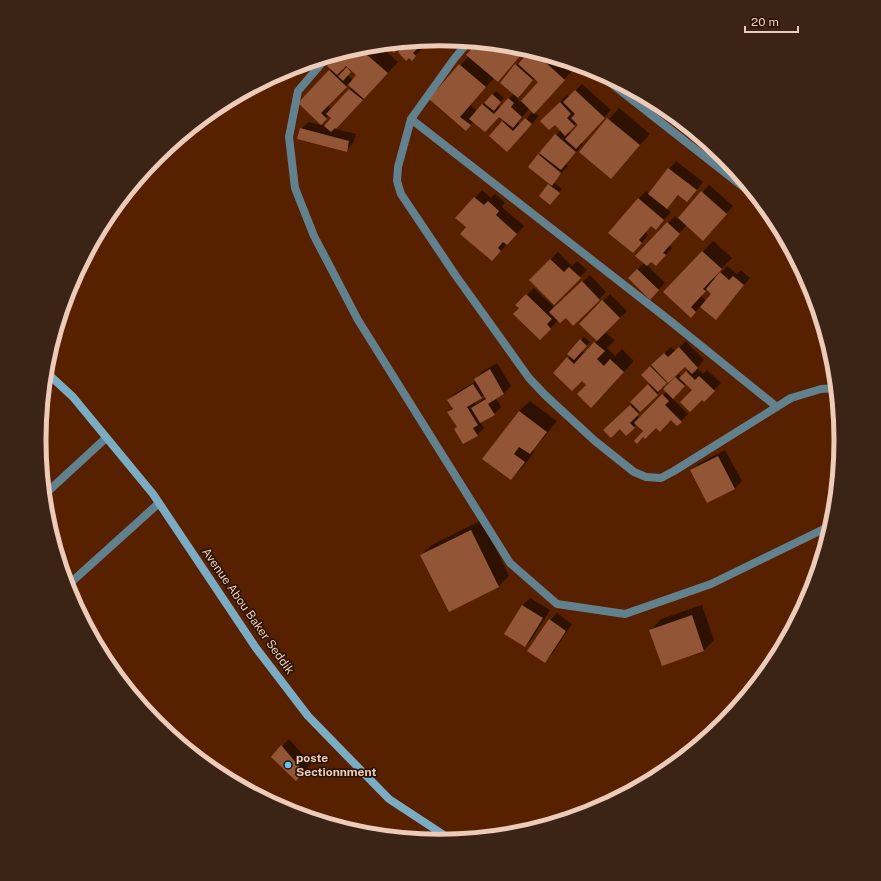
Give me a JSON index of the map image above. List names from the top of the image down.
{
  "streets": {
    "main road": ["Avenue Abou Baker Seddik"]
  },
  "places": ["poste Sectionnment"],
  "scale_bar": "20 m"
}
